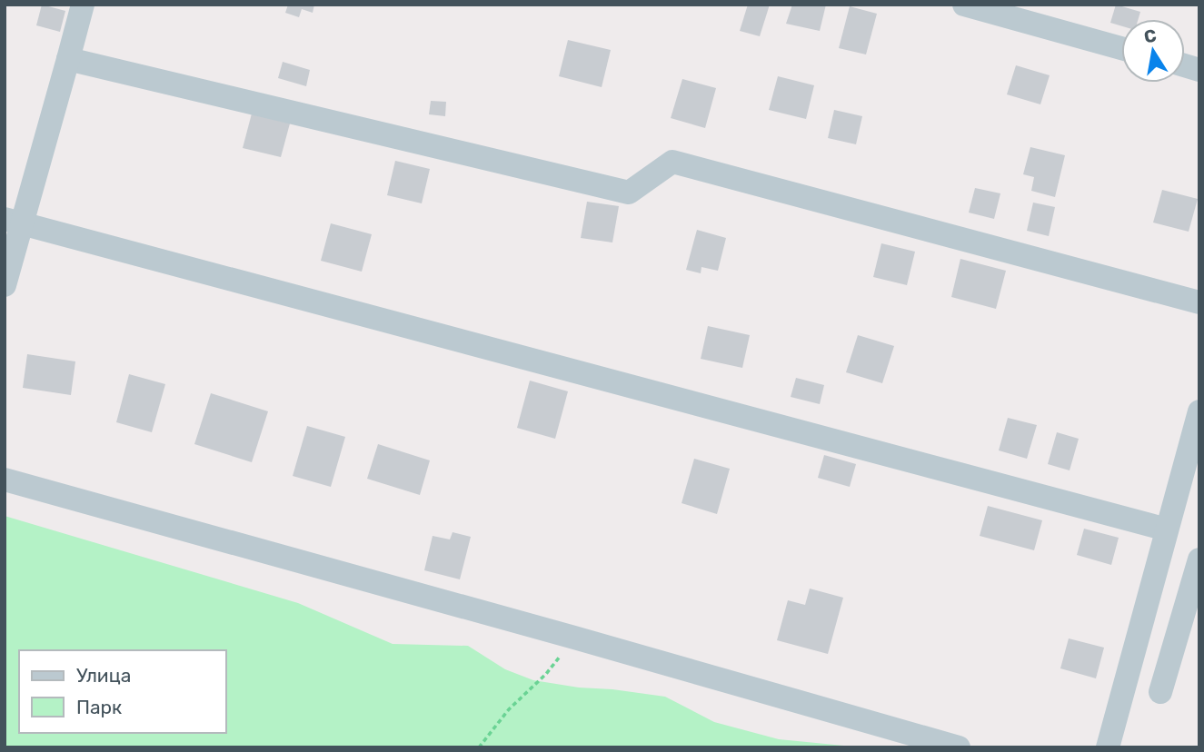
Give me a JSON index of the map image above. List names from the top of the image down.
{
  "legend": ["Улица", "Парк"],
  "north": "top"
}
